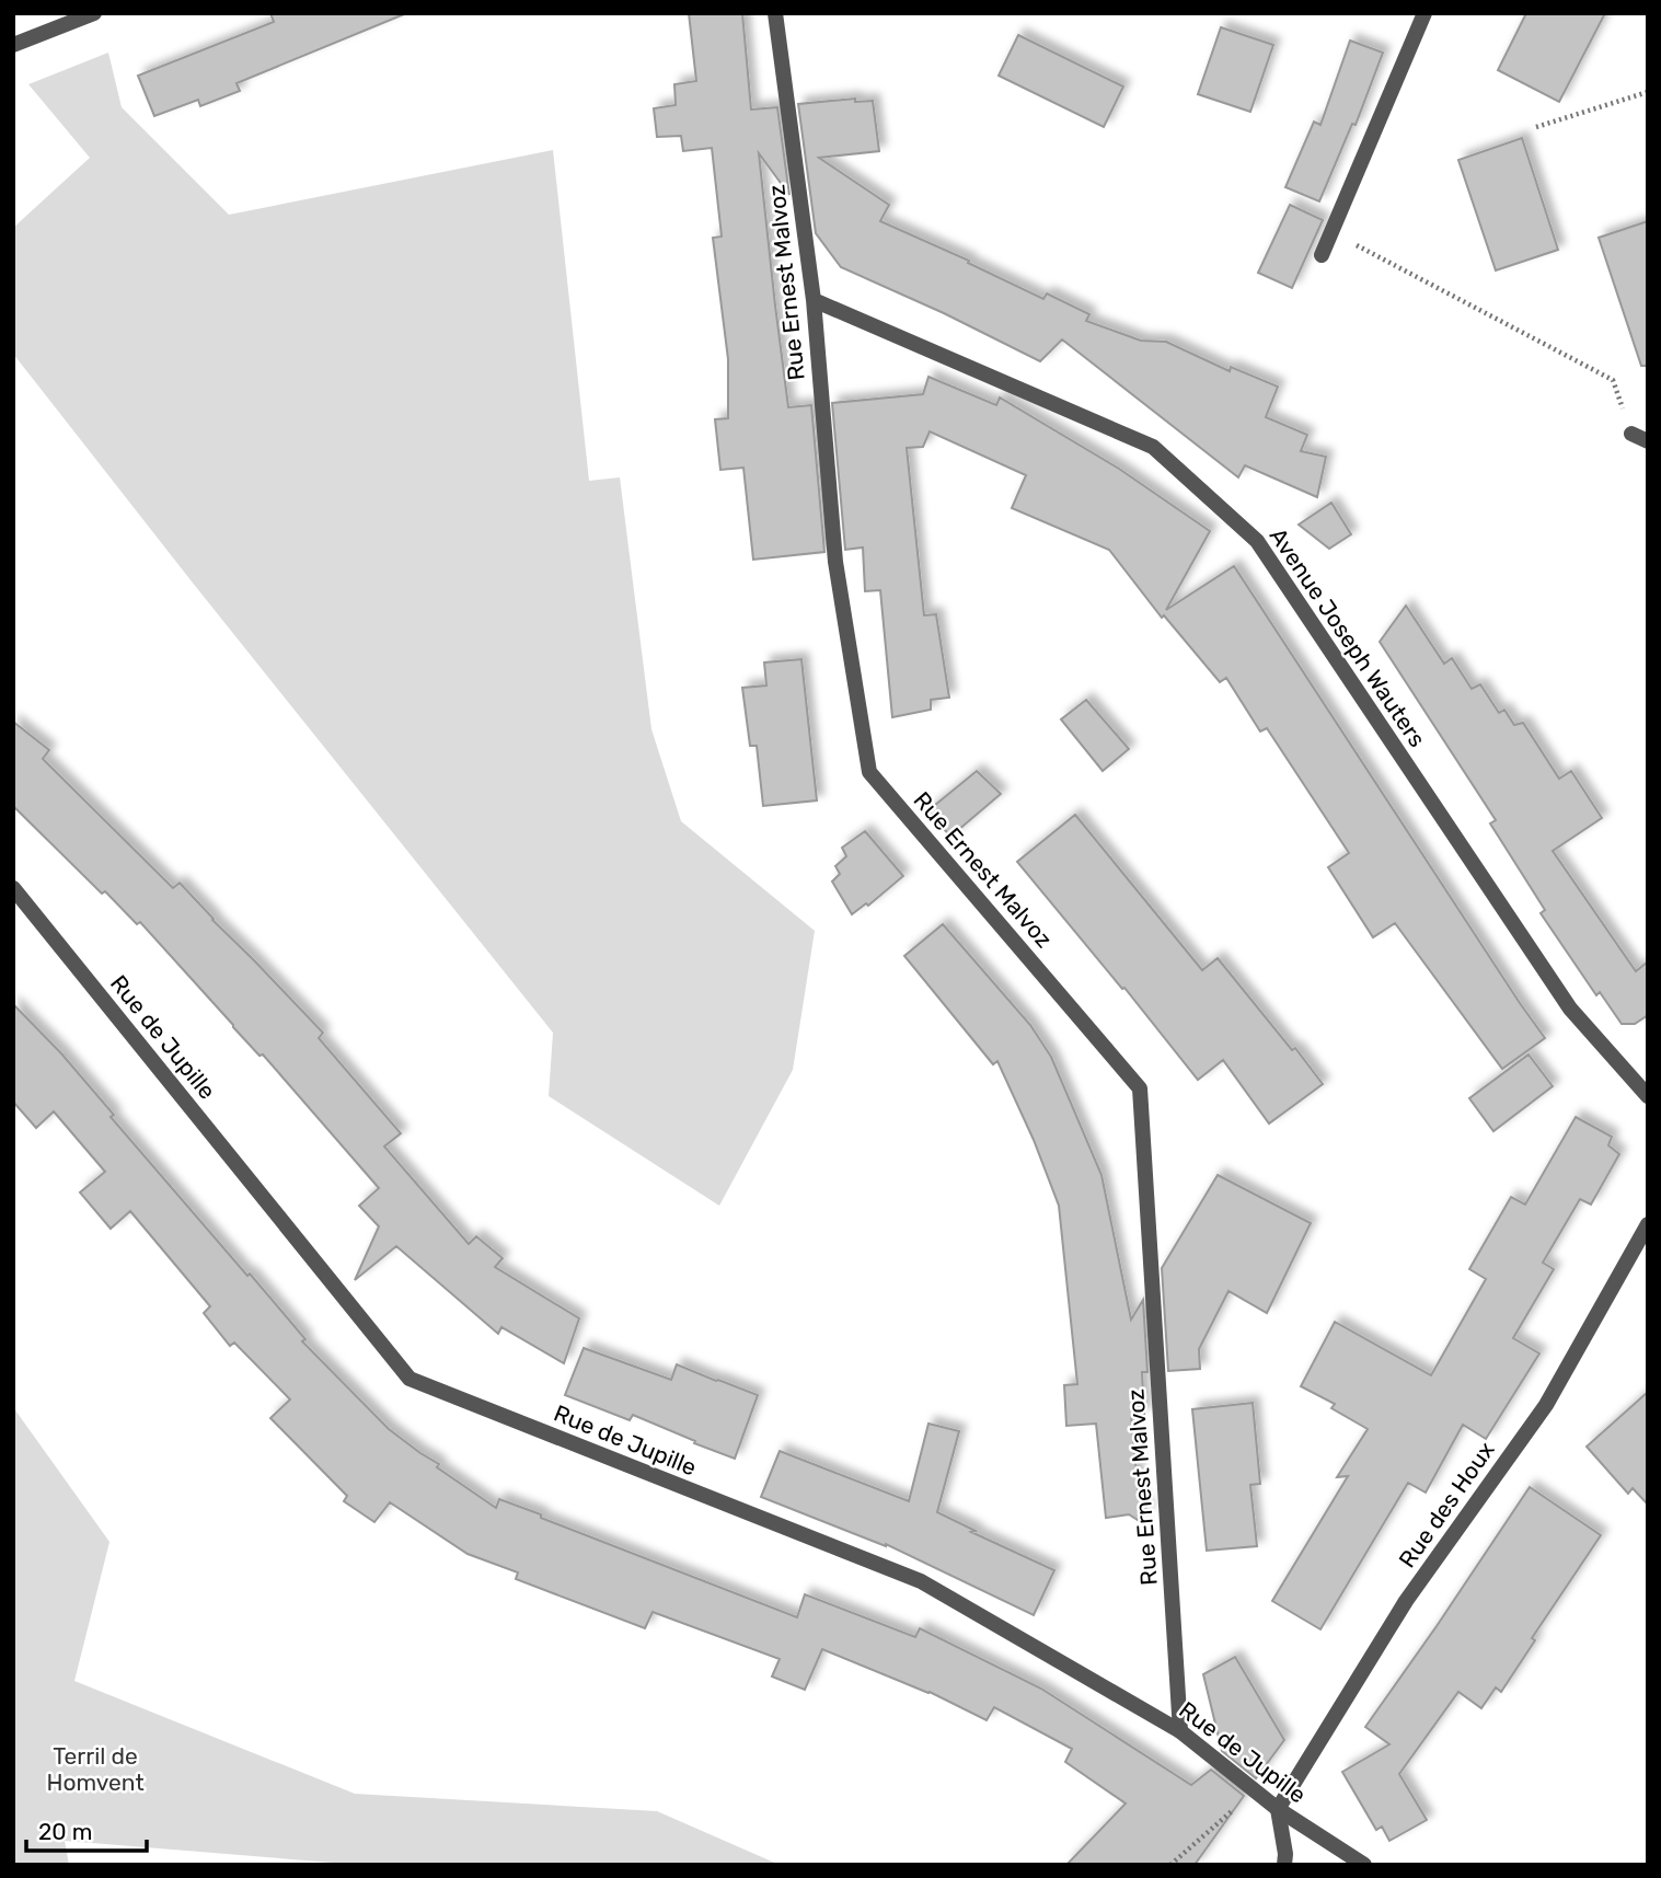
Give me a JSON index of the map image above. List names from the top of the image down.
{
  "streets": {
    "street": [
      "Rue Ernest Malvoz",
      "Avenue Joseph Wauters",
      "Rue de Jupille",
      "Rue des Houx"
    ]
  },
  "crossings": [
    ["Rue Ernest Malvoz", "Avenue Joseph Wauters"],
    ["Rue Ernest Malvoz", "Rue de Jupille"],
    ["Rue de Jupille", "Rue des Houx"]
  ],
  "parks": ["Terril de Homvent"],
  "scale_bar": "20 m"
}
